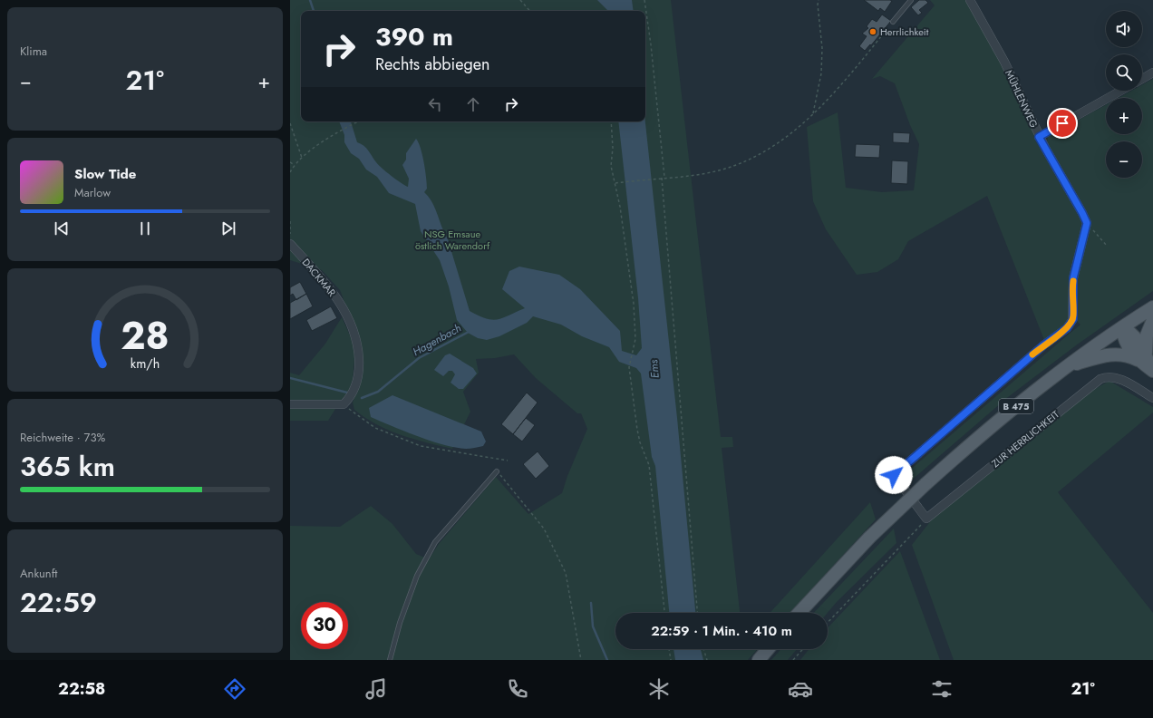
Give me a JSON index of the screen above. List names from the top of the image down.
{
  "streets": {
    "main road": ["B 475"],
    "street": ["MÜHLENWEG", "DACKMAR", "ZUR HERRLICHKEIT"]
  },
  "water": ["Hagenbach", "Ems"],
  "parks": ["NSG Emsaue östlich Warendorf"],
  "places": ["Herrlichkeit"],
  "page": {
    "tile": [
      "Klima",
      ["Reichweite · 73%", "365 km"],
      ["Ankunft", "22:59"]
    ],
    "map_buttons": ["+", "−"],
    "turn": ["390 m", "Rechts abbiegen"],
    "heat": ["−", "21°", "+"],
    "song": ["Slow Tide", "Marlow"],
    "limit": "30",
    "trip": "22:59 · 1 Min. · 410 m",
    "tabs": ["22:58", "21°"],
    "gauge": ["28", "km/h"]
  }
}
